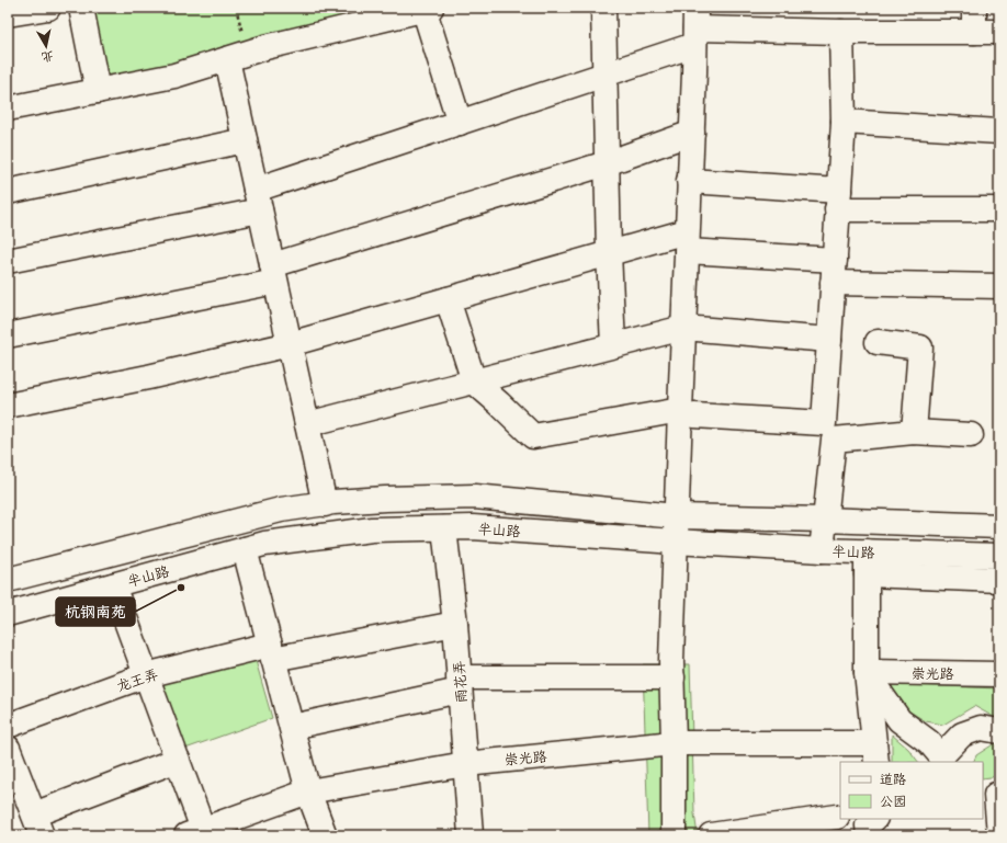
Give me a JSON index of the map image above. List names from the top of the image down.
{
  "streets": {
    "main road": [
      "半山路",
      "崇光路",
      "龙王弄",
      "雨花弄"
    ]
  },
  "crossings": [
    ["半山路", "雨花弄"],
    ["崇光路", "雨花弄"],
    ["龙王弄", "雨花弄"]
  ],
  "places": ["杭钢南苑"],
  "legend": ["道路", "公园"],
  "north": "bottom"
}
